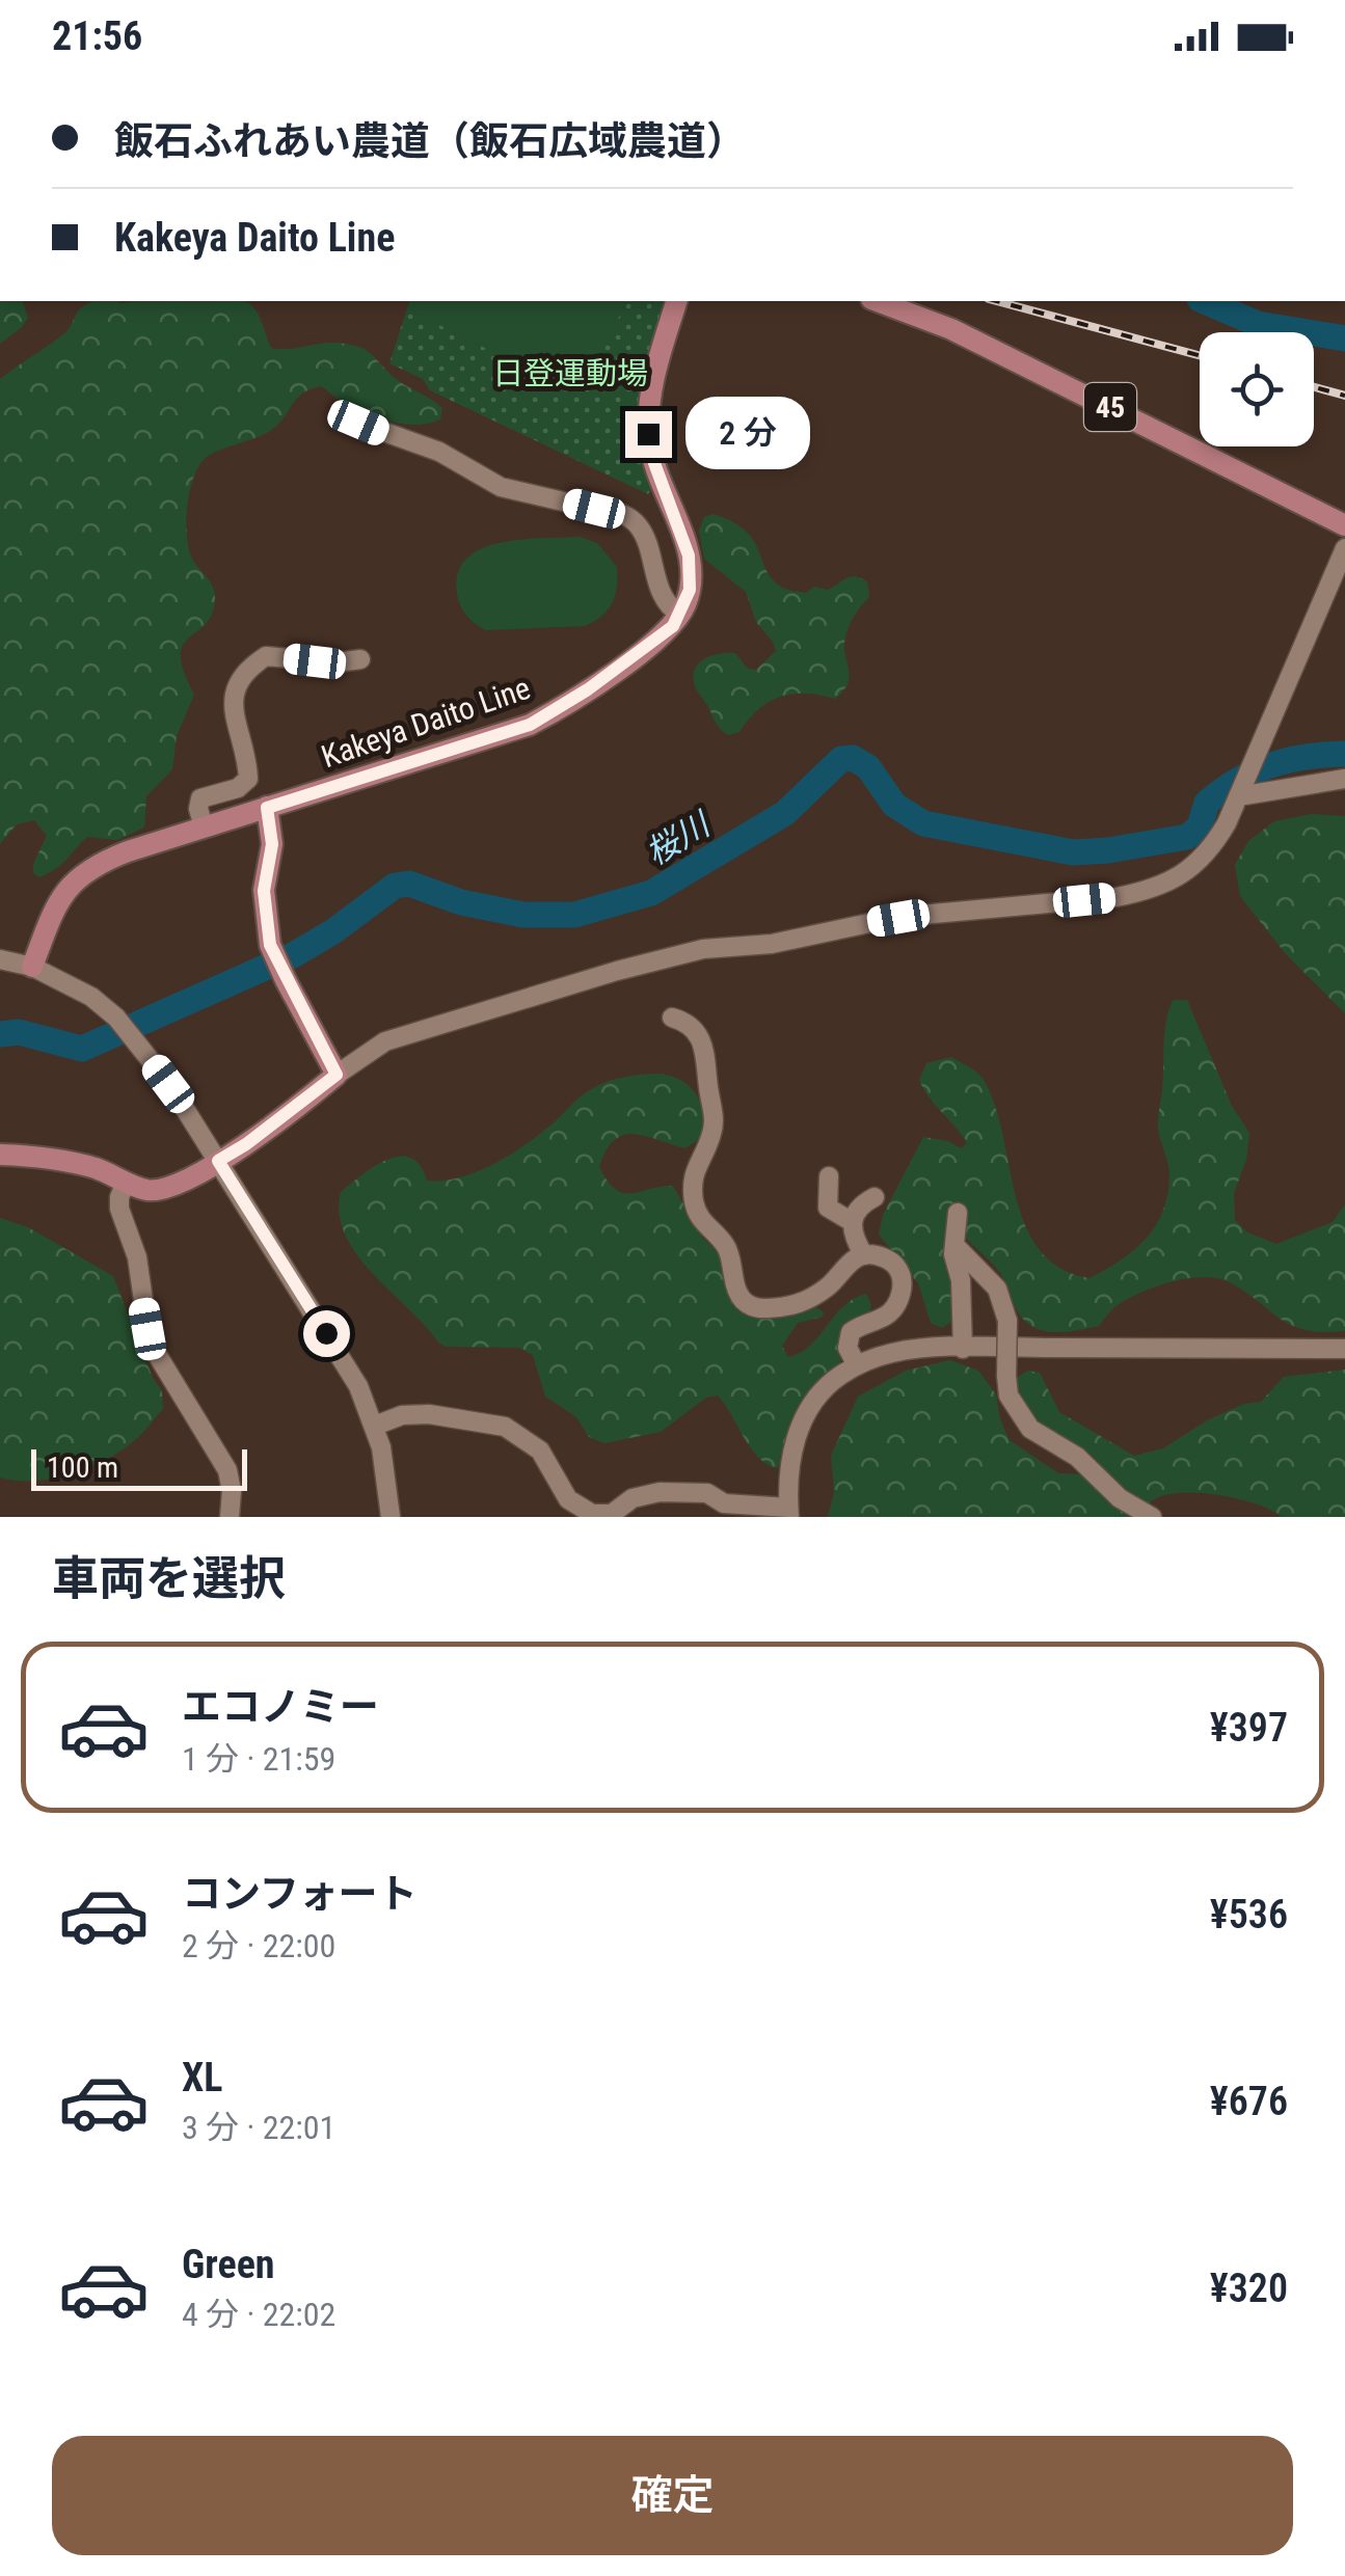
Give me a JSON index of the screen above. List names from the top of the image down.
{
  "streets": {
    "main road": ["45", "Kakeya Daito Line"]
  },
  "water": ["桜川"],
  "parks": ["日登運動場"],
  "scale_bar": "100 m",
  "page": {
    "status": "21:56",
    "banner": ["飯石ふれあい農道（飯石広域農道）", "Kakeya Daito Line"],
    "bubble": "2 分",
    "scale": "100 m",
    "heading": "車両を選択",
    "list": [
      {
        "name": "エコノミー",
        "note": "1 分 · 21:59",
        "value": "¥397"
      },
      {
        "name": "コンフォート",
        "note": "2 分 · 22:00",
        "value": "¥536"
      },
      {
        "name": "XL",
        "note": "3 分 · 22:01",
        "value": "¥676"
      },
      {
        "name": "Green",
        "note": "4 分 · 22:02",
        "value": "¥320"
      }
    ],
    "buttons": "確定"
  }
}
